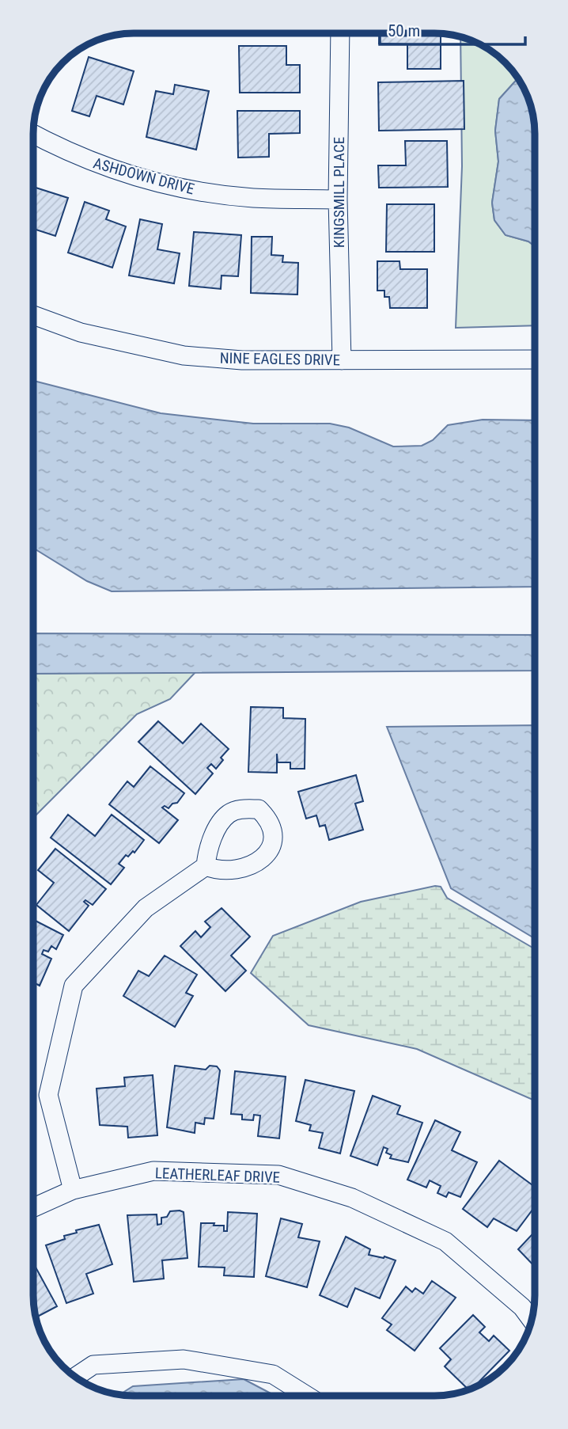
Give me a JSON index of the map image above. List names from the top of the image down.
{
  "streets": {
    "street": [
      "ASHDOWN DRIVE",
      "KINGSMILL PLACE",
      "NINE EAGLES DRIVE",
      "LEATHERLEAF DRIVE"
    ]
  },
  "crossings": [
    ["ASHDOWN DRIVE", "KINGSMILL PLACE"],
    ["KINGSMILL PLACE", "NINE EAGLES DRIVE"]
  ],
  "scale_bar": "50 m"
}
